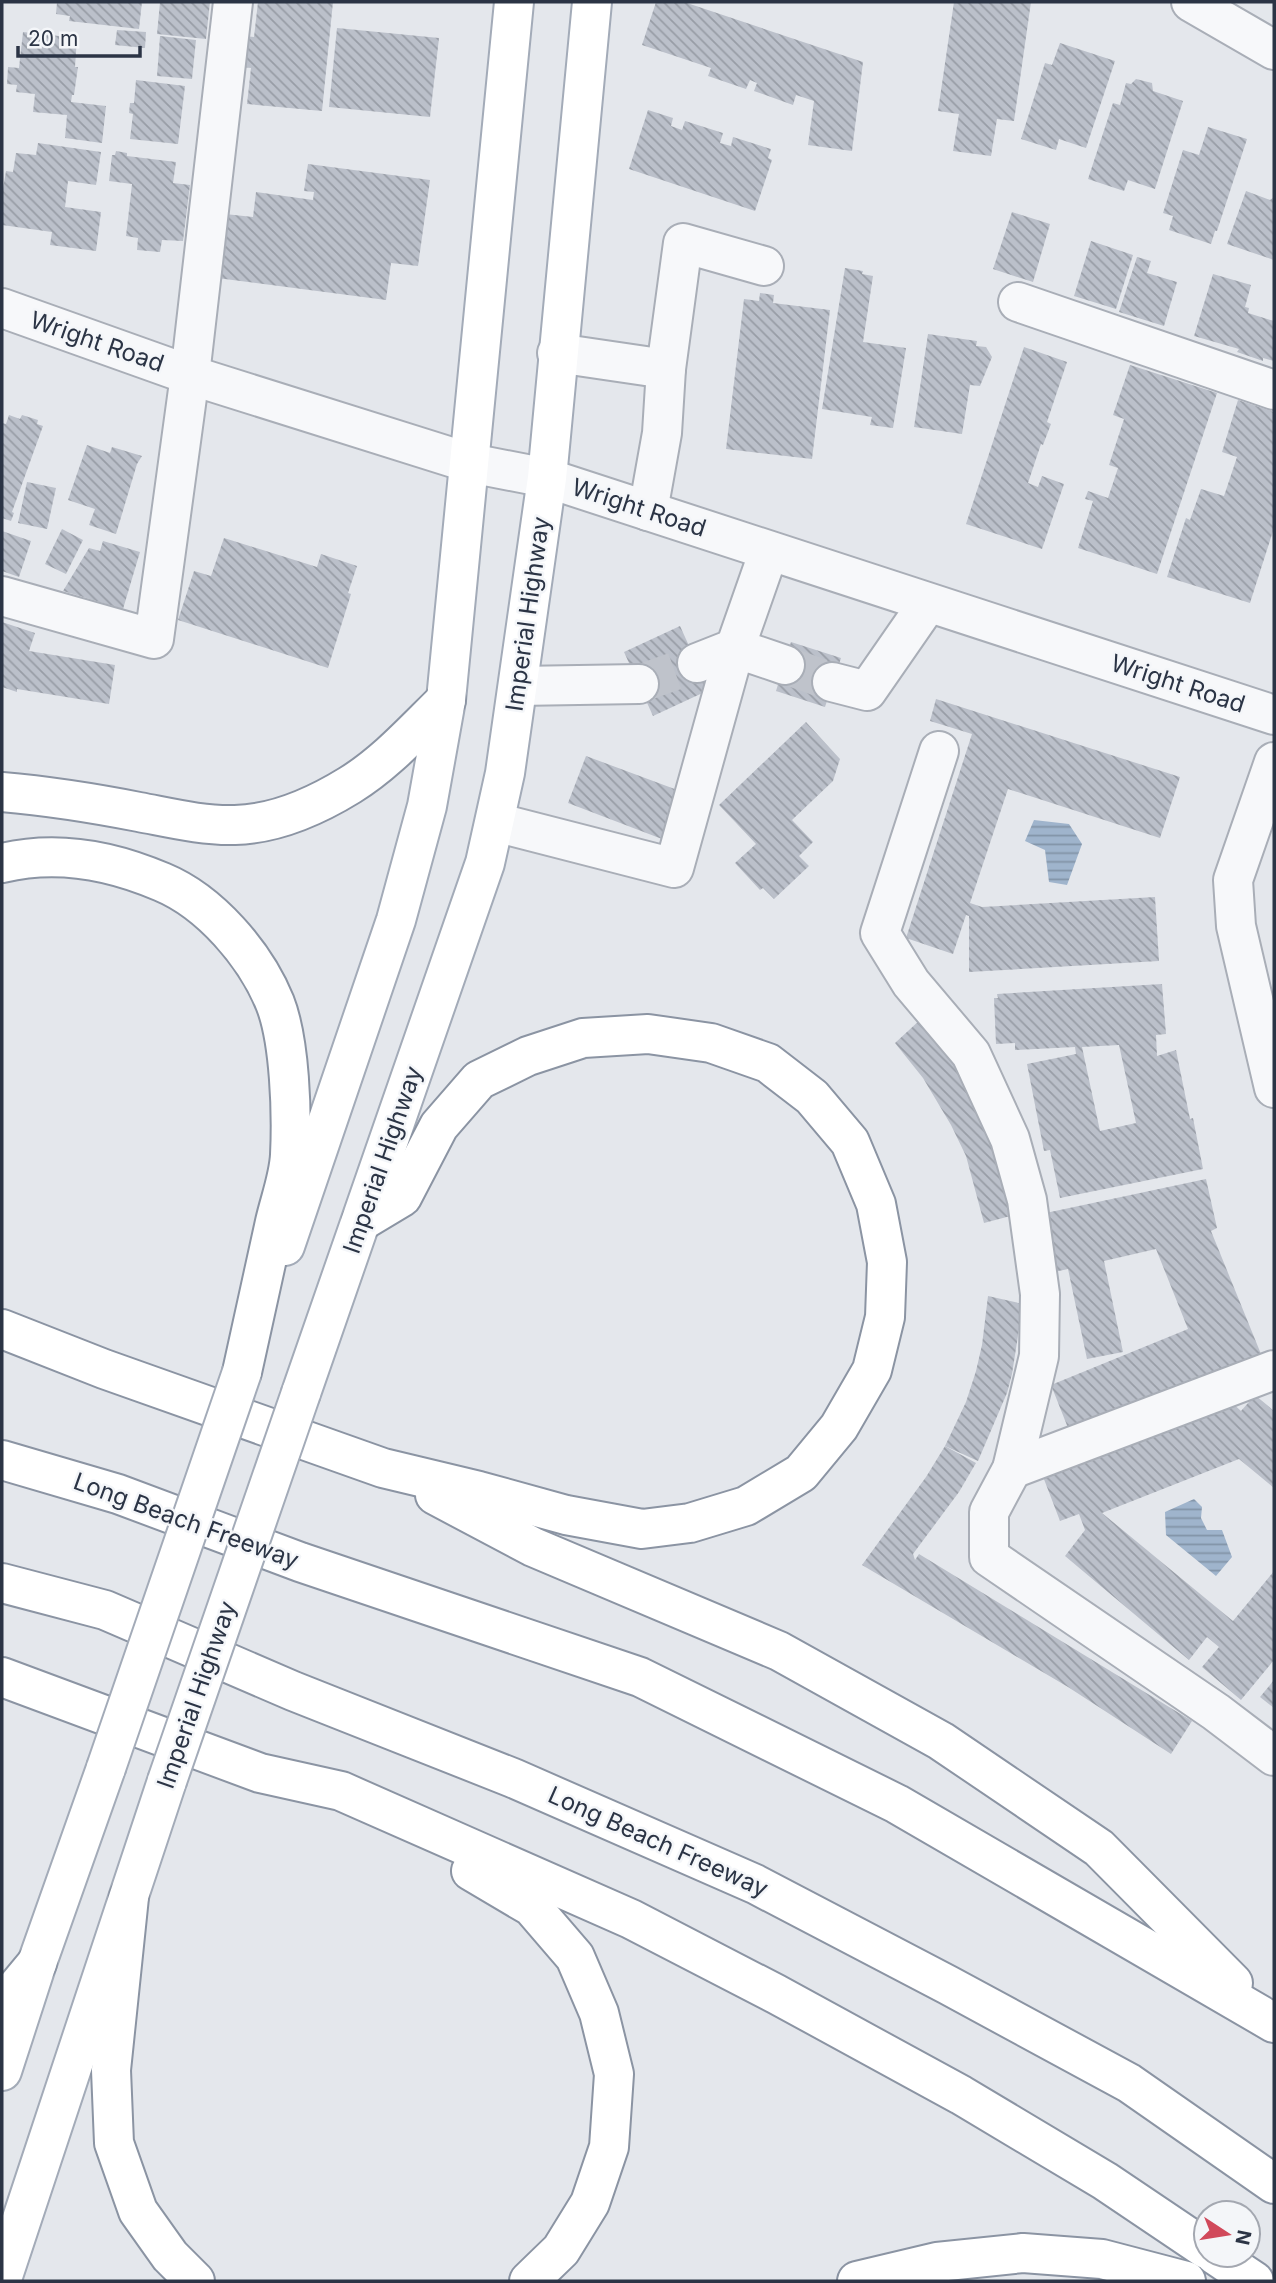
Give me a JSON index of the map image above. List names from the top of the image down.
{
  "streets": {
    "main road": ["Imperial Highway", "Long Beach Freeway"],
    "street": ["Wright Road"]
  },
  "crossings": [
    ["Wright Road", "Imperial Highway"]
  ],
  "scale_bar": "20 m",
  "north": "right"
}
